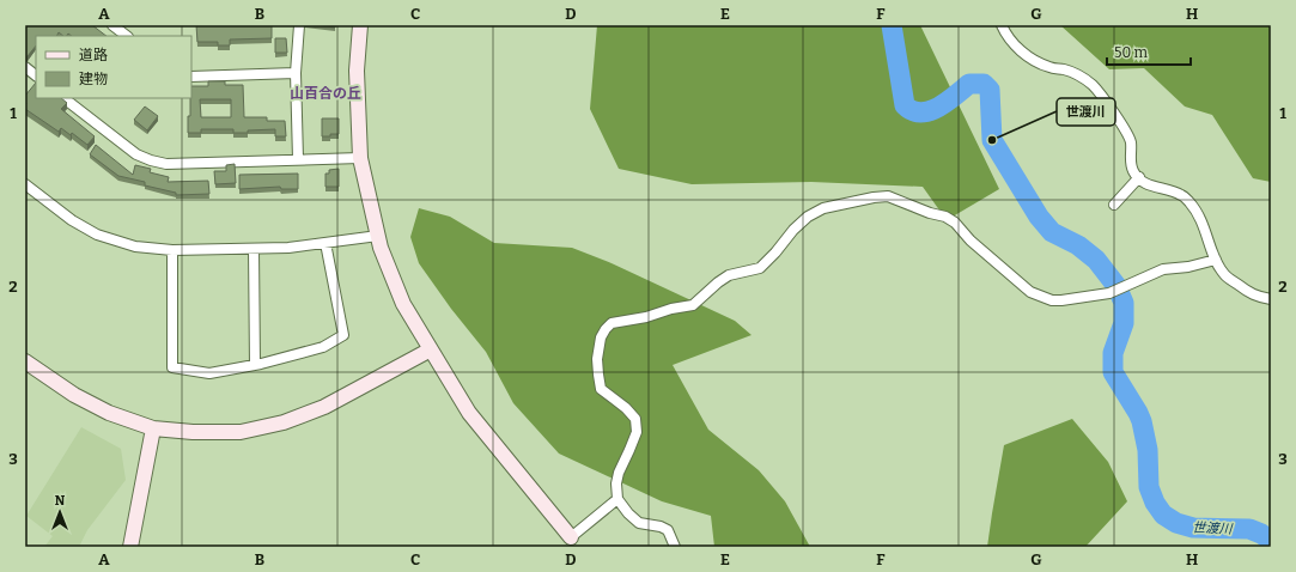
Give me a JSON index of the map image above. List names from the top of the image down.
{
  "districts": ["山百合の丘"],
  "water": ["世渡川"],
  "places": ["世渡川"],
  "legend": ["道路", "建物"],
  "scale_bar": "50 m",
  "north": "top",
  "grid": {
    "columns": [
      "A",
      "B",
      "C",
      "D",
      "E",
      "F",
      "G",
      "H"
    ],
    "rows": ["1", "2", "3"]
  }
}
